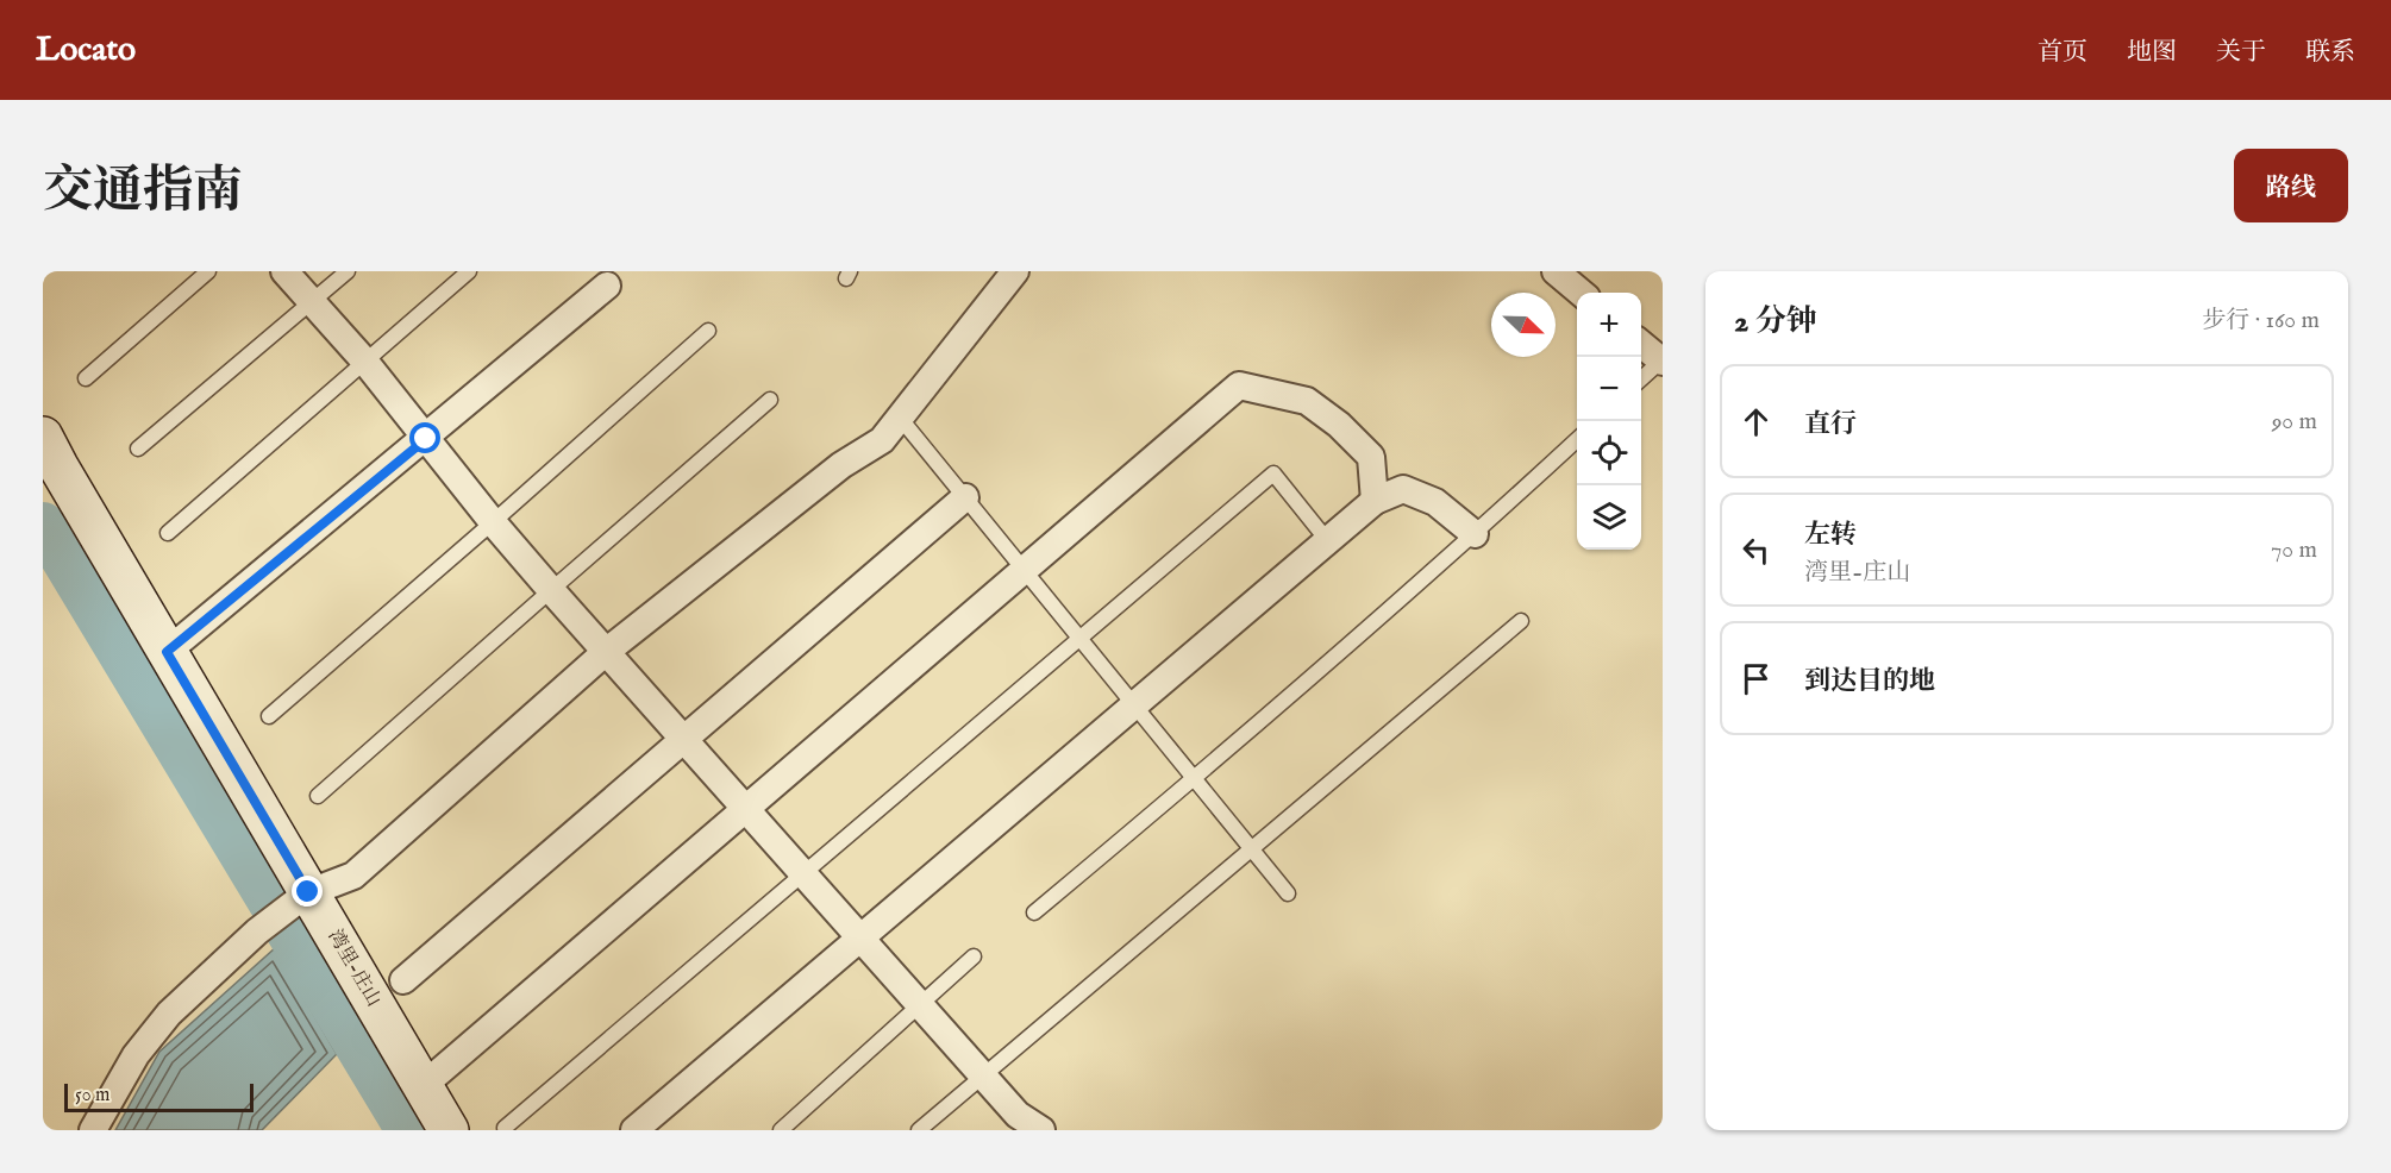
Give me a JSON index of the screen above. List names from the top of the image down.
{
  "streets": {
    "main road": ["湾里-庄山"]
  },
  "scale_bar": "50 m",
  "north": "bottom right",
  "page": {
    "header": "Locato",
    "nav": [
      "首页",
      "地图",
      "关于",
      "联系"
    ],
    "title": "交通指南",
    "buttons": "路线",
    "heading": ["2 分钟", "步行 · 160 m"],
    "map_buttons": ["+", "−"],
    "list": [
      ["直行", "90 m"],
      ["左转", "湾里-庄山", "70 m"],
      "到达目的地"
    ],
    "scale": "50 m"
  }
}
